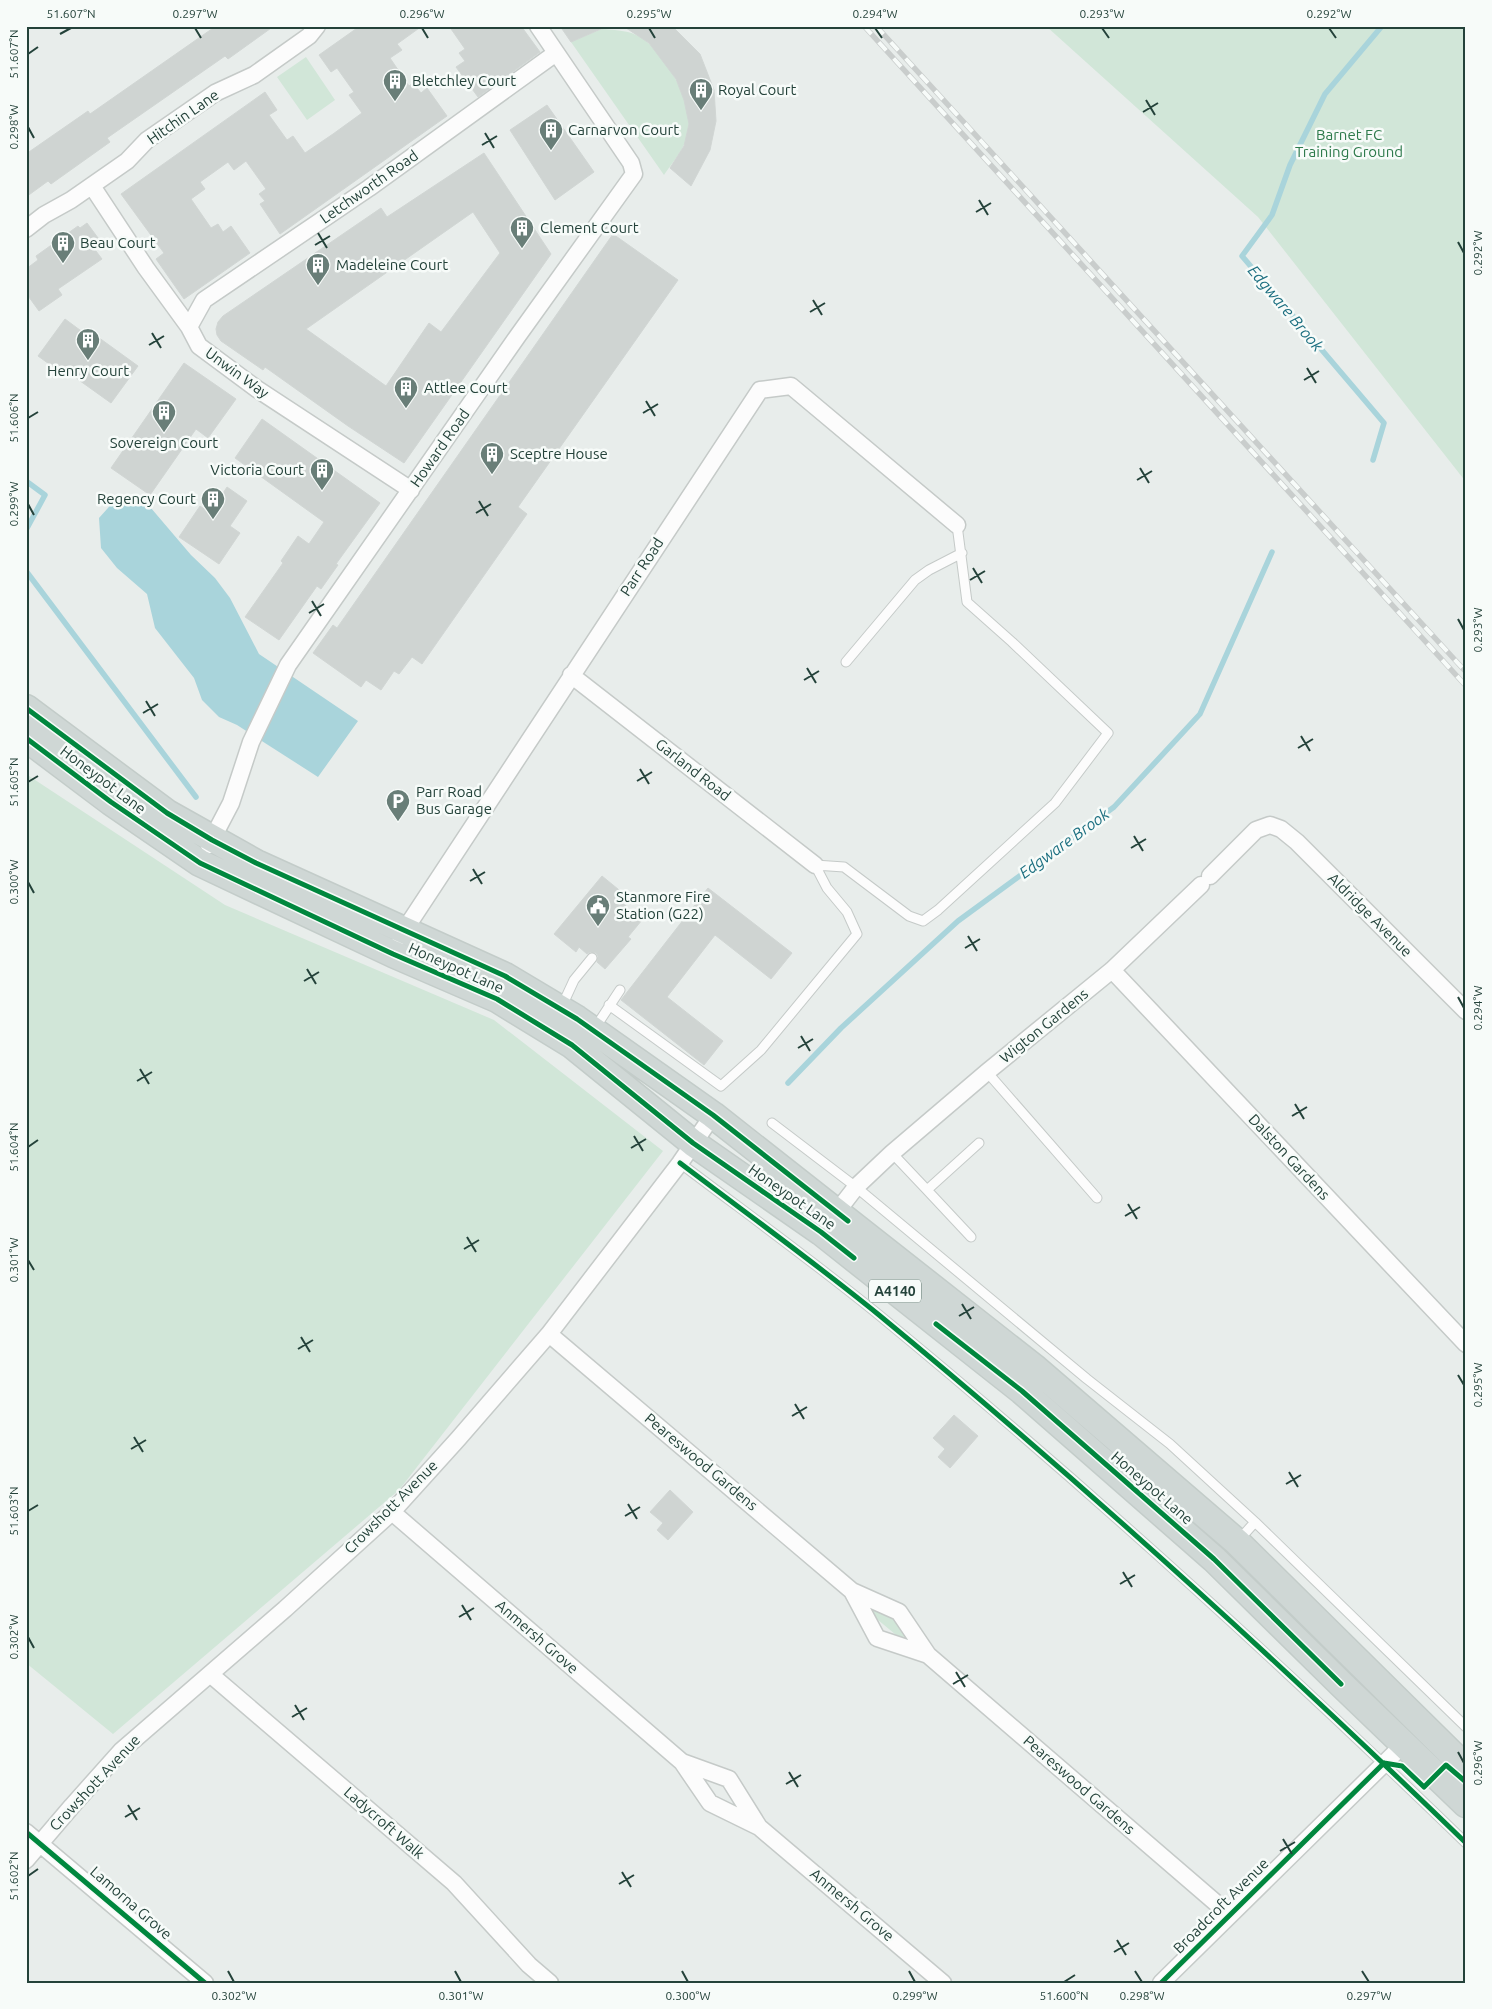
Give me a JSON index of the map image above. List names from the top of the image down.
{
  "streets": {
    "main road": ["Honeypot Lane", "A4140"],
    "street": [
      "Hitchin Lane",
      "Letchworth Road",
      "Unwin Way",
      "Howard Road",
      "Parr Road",
      "Garland Road",
      "Aldridge Avenue",
      "Wigton Gardens",
      "Dalston Gardens",
      "Peareswood Gardens",
      "Crowshott Avenue",
      "Anmersh Grove",
      "Ladycroft Walk",
      "Lamorna Grove",
      "Broadcroft Avenue"
    ]
  },
  "crossings": [
    ["Hitchin Lane", "Unwin Way"],
    ["Letchworth Road", "Unwin Way"],
    ["Letchworth Road", "Howard Road"],
    ["Unwin Way", "Howard Road"],
    ["Howard Road", "Honeypot Lane"],
    ["Parr Road", "Garland Road"],
    ["Parr Road", "Honeypot Lane"],
    ["Honeypot Lane", "Wigton Gardens"],
    ["Honeypot Lane", "Crowshott Avenue"],
    ["Honeypot Lane", "Broadcroft Avenue"],
    ["Aldridge Avenue", "Wigton Gardens"],
    ["Wigton Gardens", "Dalston Gardens"],
    ["Peareswood Gardens", "Crowshott Avenue"],
    ["Peareswood Gardens", "Broadcroft Avenue"],
    ["Crowshott Avenue", "Anmersh Grove"],
    ["Crowshott Avenue", "Ladycroft Walk"],
    ["Crowshott Avenue", "Lamorna Grove"]
  ],
  "water": ["Edgware Brook"],
  "parks": ["Barnet FC Training Ground"],
  "places": {
    "building": [
      "Bletchley Court",
      "Royal Court",
      "Carnarvon Court",
      "Clement Court",
      "Beau Court",
      "Madeleine Court",
      "Henry Court",
      "Attlee Court",
      "Sovereign Court",
      "Sceptre House",
      "Victoria Court",
      "Regency Court"
    ],
    "parking": ["Parr Road Bus Garage"],
    "public building": ["Stanmore Fire Station (G22)"]
  },
  "coordinates": [
    "51.607°N",
    "0.297°W",
    "0.296°W",
    "0.295°W",
    "0.294°W",
    "0.293°W",
    "0.292°W",
    "0.298°W",
    "51.606°N",
    "0.299°W",
    "51.605°N",
    "0.300°W",
    "51.604°N",
    "0.301°W",
    "51.603°N",
    "0.302°W",
    "51.602°N",
    "51.600°N"
  ]
}
